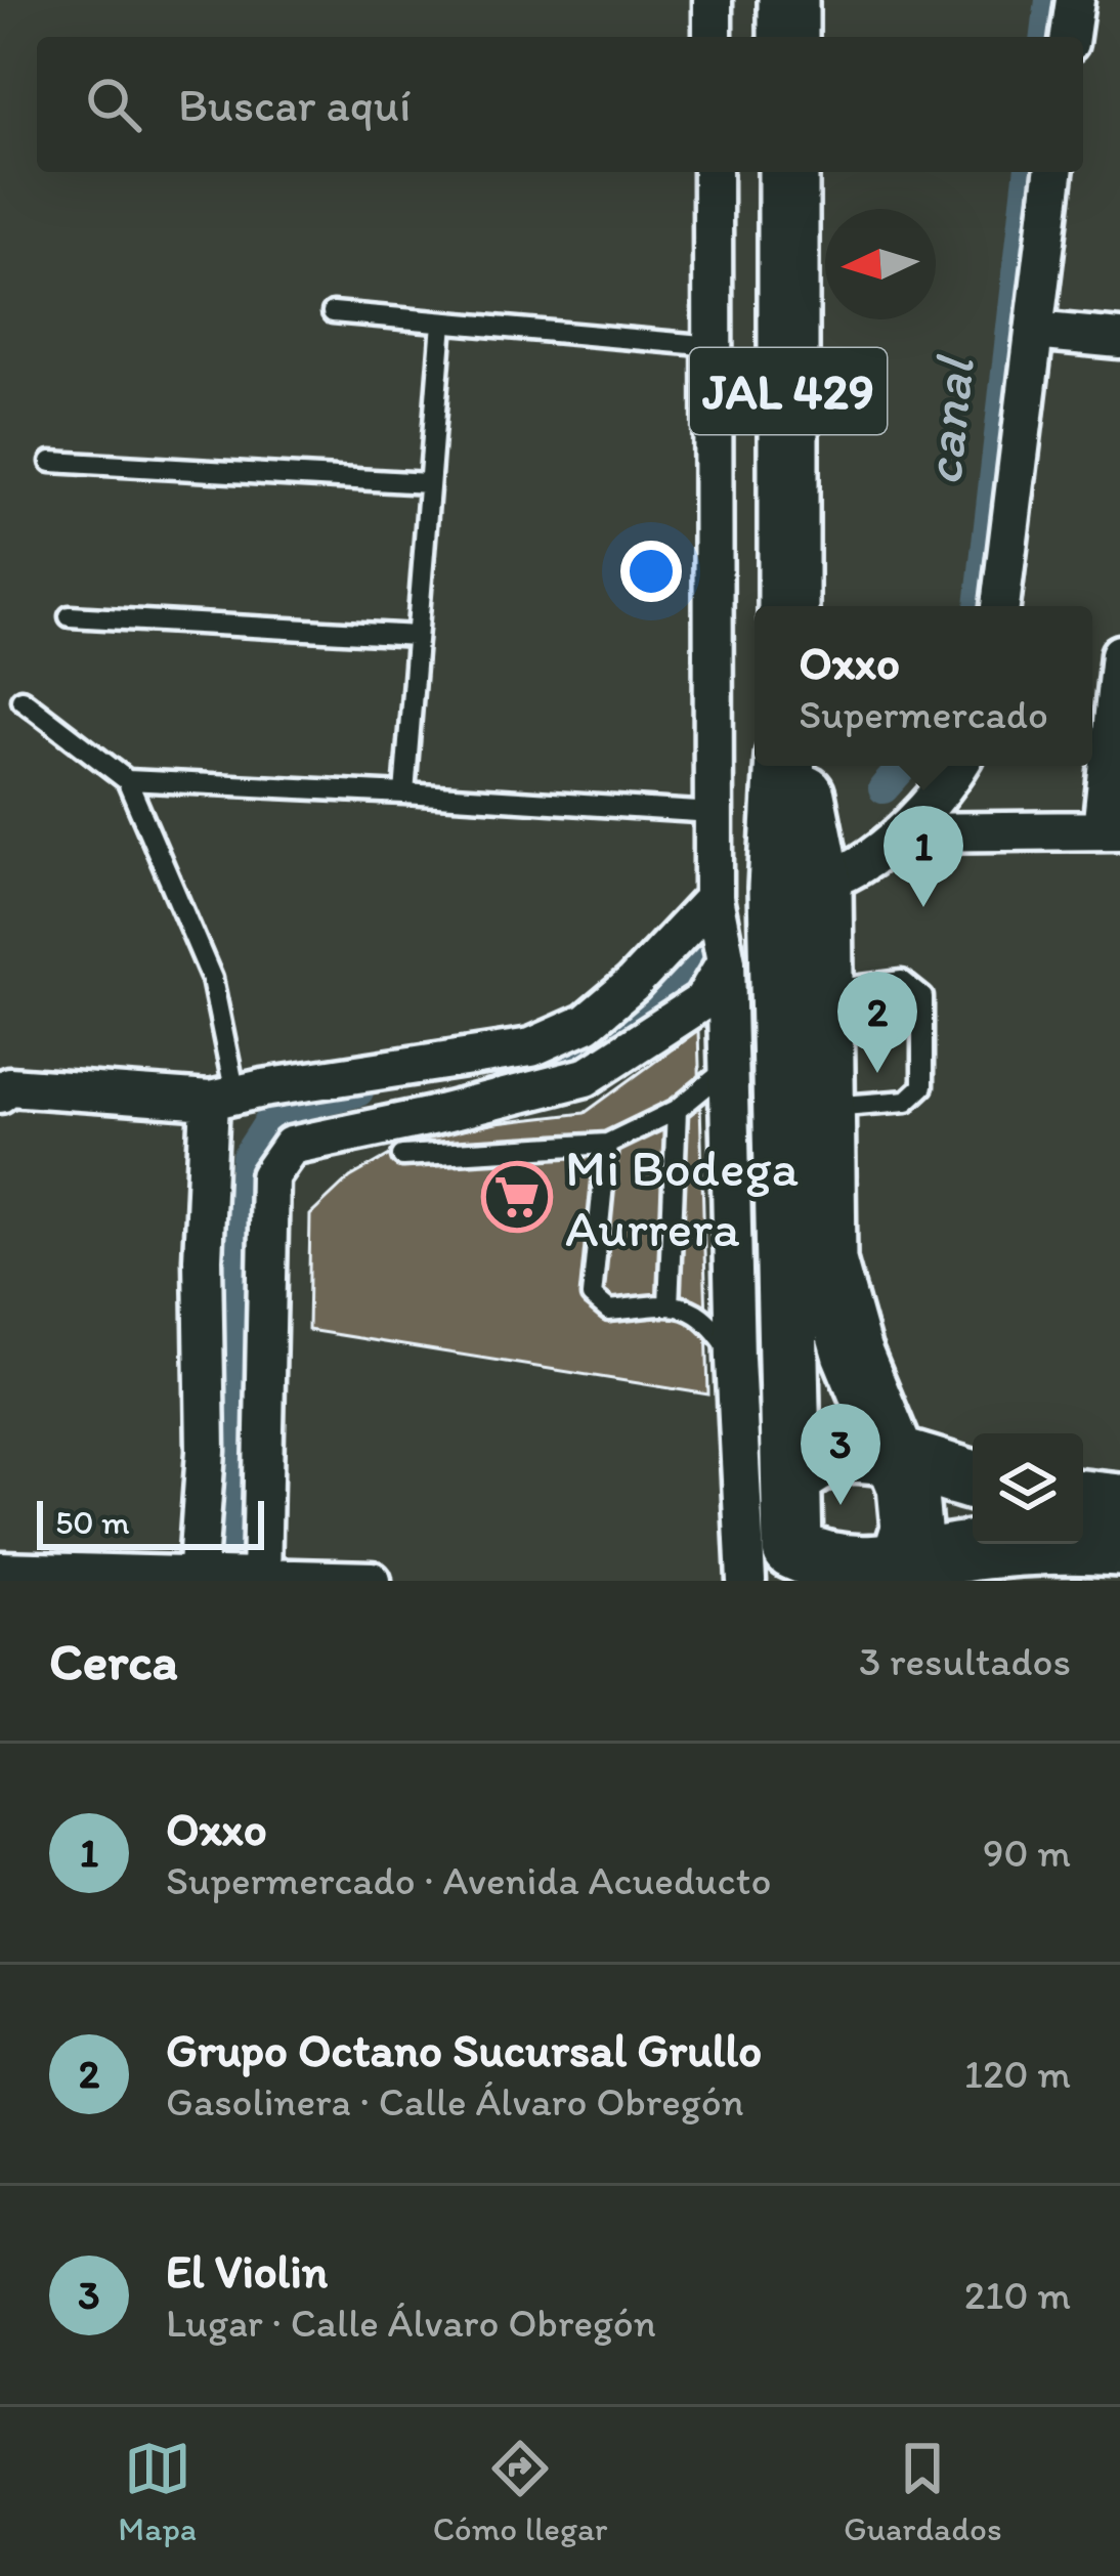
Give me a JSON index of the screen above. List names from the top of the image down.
{
  "streets": {
    "main road": ["JAL 429"]
  },
  "water": ["canal"],
  "places": {
    "supermarket": ["Mi Bodega Aurrera"]
  },
  "scale_bar": "50 m",
  "north": "left",
  "page": {
    "search": "Buscar aquí",
    "popup": ["Oxxo", "Supermercado"],
    "pins": ["1", "2", "3"],
    "scale": "50 m",
    "heading": ["Cerca", "3 resultados"],
    "list": [
      {
        "mark": "1",
        "name": "Oxxo",
        "note": "Supermercado · Avenida Acueducto",
        "value": "90 m"
      },
      {
        "mark": "2",
        "name": "Grupo Octano Sucursal Grullo",
        "note": "Gasolinera · Calle Álvaro Obregón",
        "value": "120 m"
      },
      {
        "mark": "3",
        "name": "El Violin",
        "note": "Lugar · Calle Álvaro Obregón",
        "value": "210 m"
      }
    ],
    "nav": ["Mapa", "Cómo llegar", "Guardados"]
  }
}
